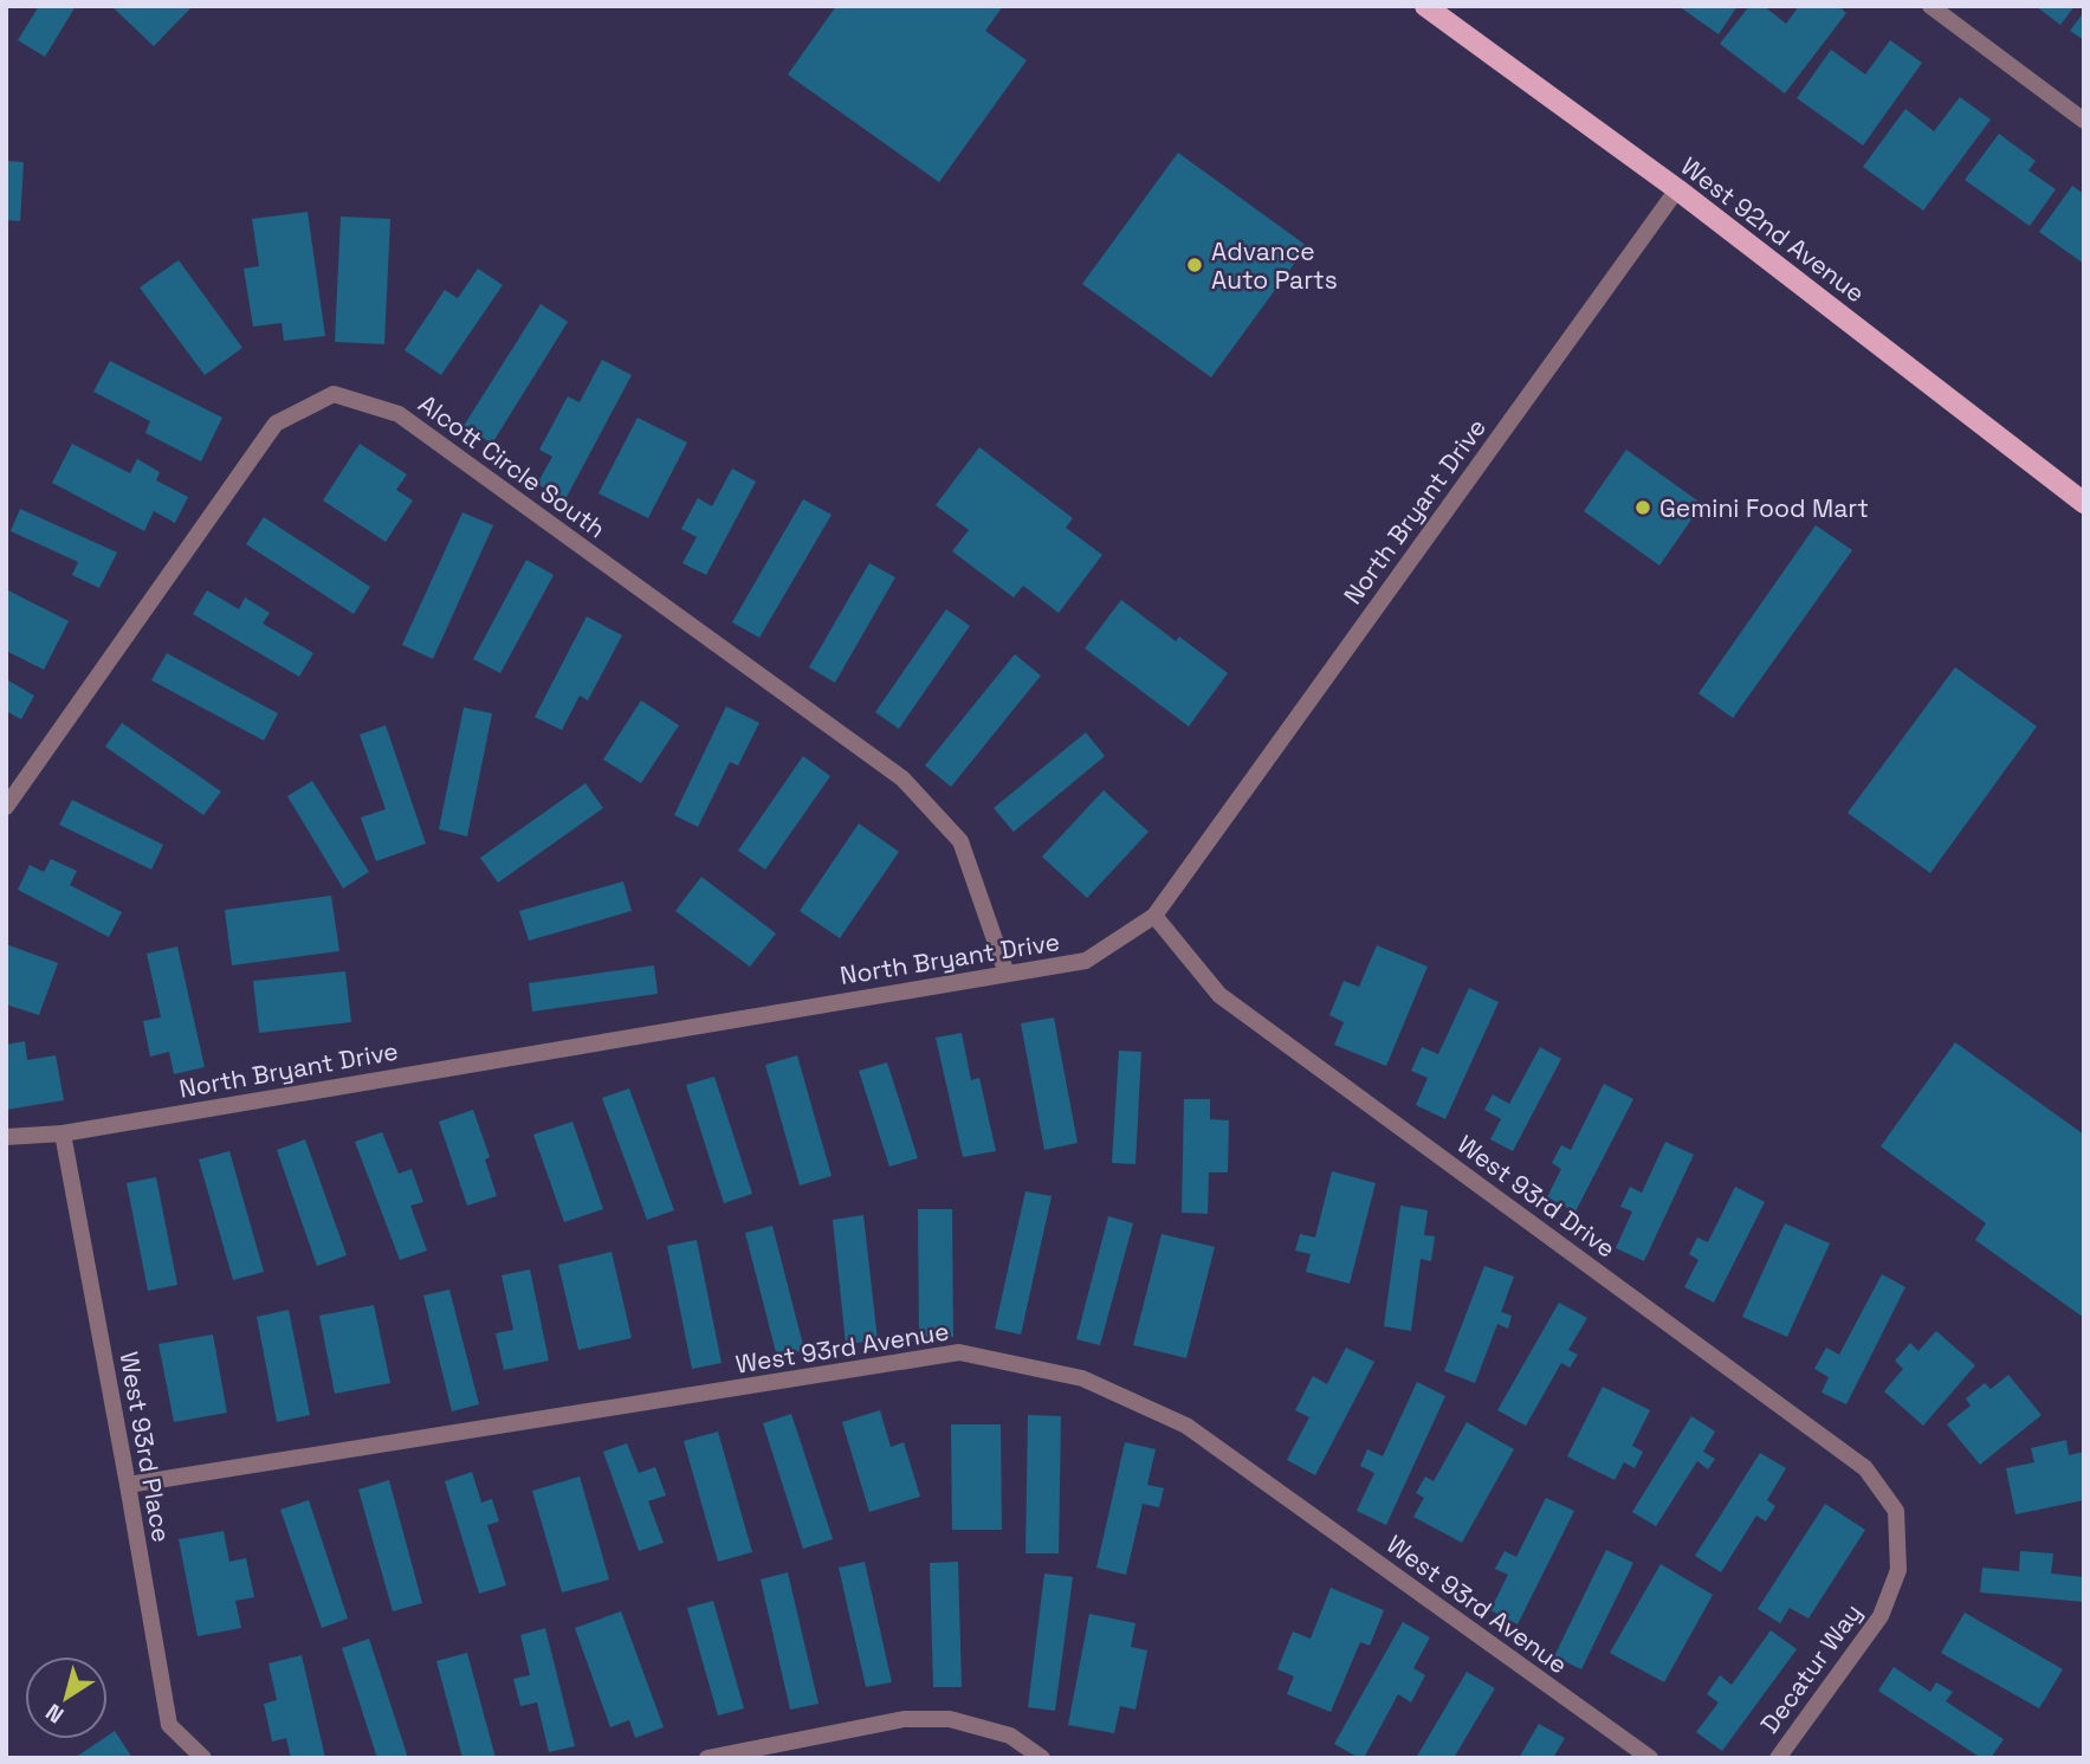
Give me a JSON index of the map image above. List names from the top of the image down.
{
  "streets": {
    "main road": ["West 92nd Avenue"],
    "street": [
      "Alcott Circle South",
      "North Bryant Drive",
      "West 93rd Drive",
      "West 93rd Avenue",
      "West 93rd Place",
      "Decatur Way"
    ]
  },
  "crossings": [
    ["West 92nd Avenue", "North Bryant Drive"],
    ["Alcott Circle South", "North Bryant Drive"],
    ["North Bryant Drive", "West 93rd Drive"],
    ["North Bryant Drive", "West 93rd Place"],
    ["West 93rd Drive", "Decatur Way"],
    ["West 93rd Avenue", "West 93rd Place"]
  ],
  "places": ["Advance Auto Parts", "Gemini Food Mart"],
  "north": "bottom left"
}
